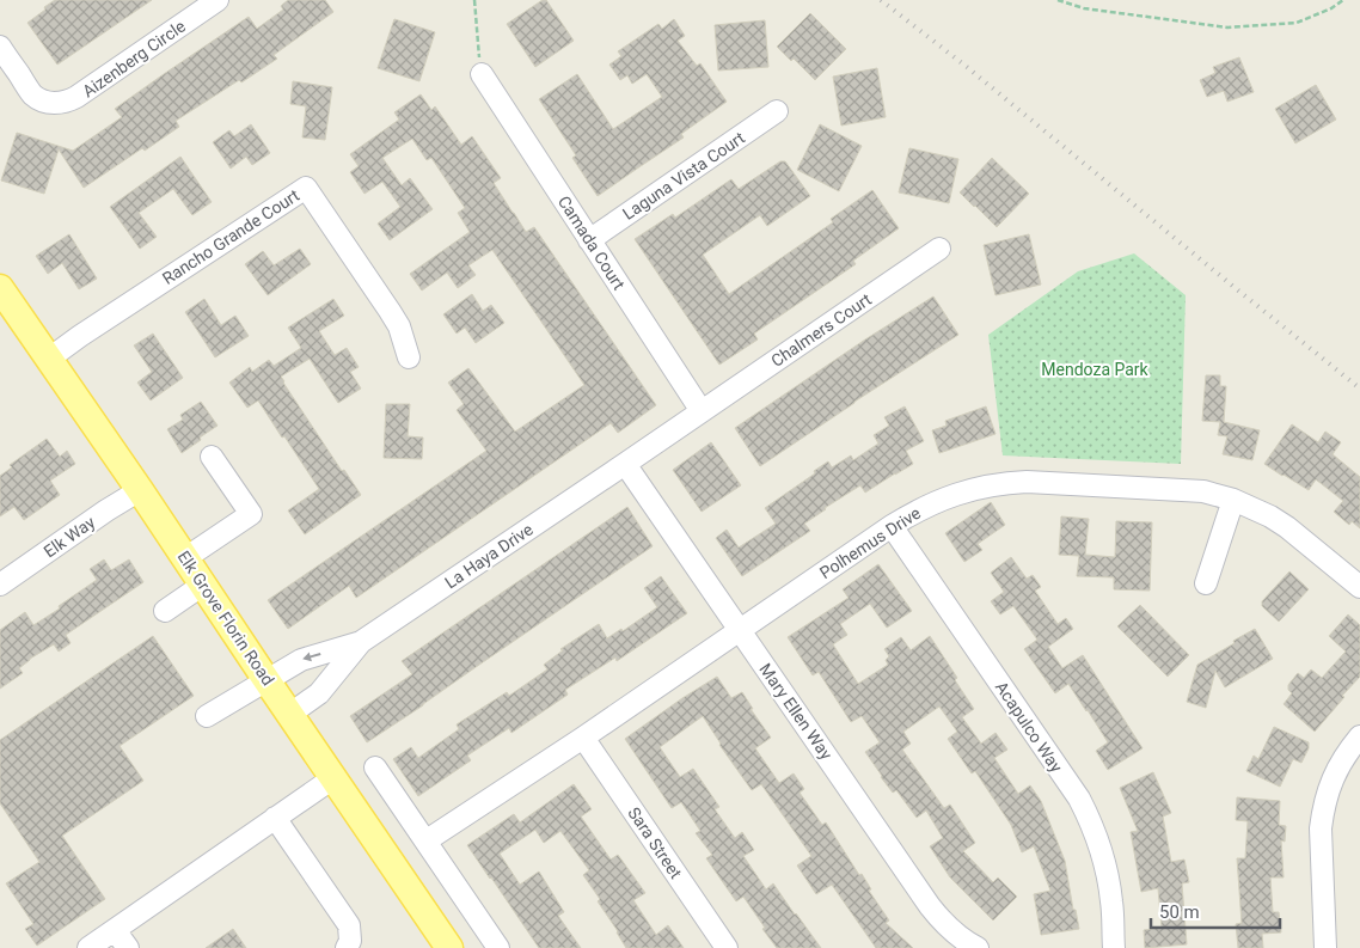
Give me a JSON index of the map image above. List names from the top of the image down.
{
  "streets": {
    "main road": ["Elk Grove Florin Road"],
    "street": [
      "Aizenberg Circle",
      "Laguna Vista Court",
      "Rancho Grande Court",
      "Camada Court",
      "Chalmers Court",
      "Elk Way",
      "Polhemus Drive",
      "La Haya Drive",
      "Mary Ellen Way",
      "Acapulco Way",
      "Sara Street"
    ]
  },
  "crossings": [
    ["Laguna Vista Court", "Camada Court"],
    ["Rancho Grande Court", "Elk Grove Florin Road"],
    ["Camada Court", "Chalmers Court"],
    ["Camada Court", "La Haya Drive"],
    ["Chalmers Court", "La Haya Drive"],
    ["Elk Way", "Elk Grove Florin Road"],
    ["Polhemus Drive", "Mary Ellen Way"],
    ["Polhemus Drive", "Acapulco Way"],
    ["Polhemus Drive", "Sara Street"],
    ["La Haya Drive", "Elk Grove Florin Road"],
    ["La Haya Drive", "Mary Ellen Way"]
  ],
  "parks": ["Mendoza Park"],
  "scale_bar": "50 m"
}
